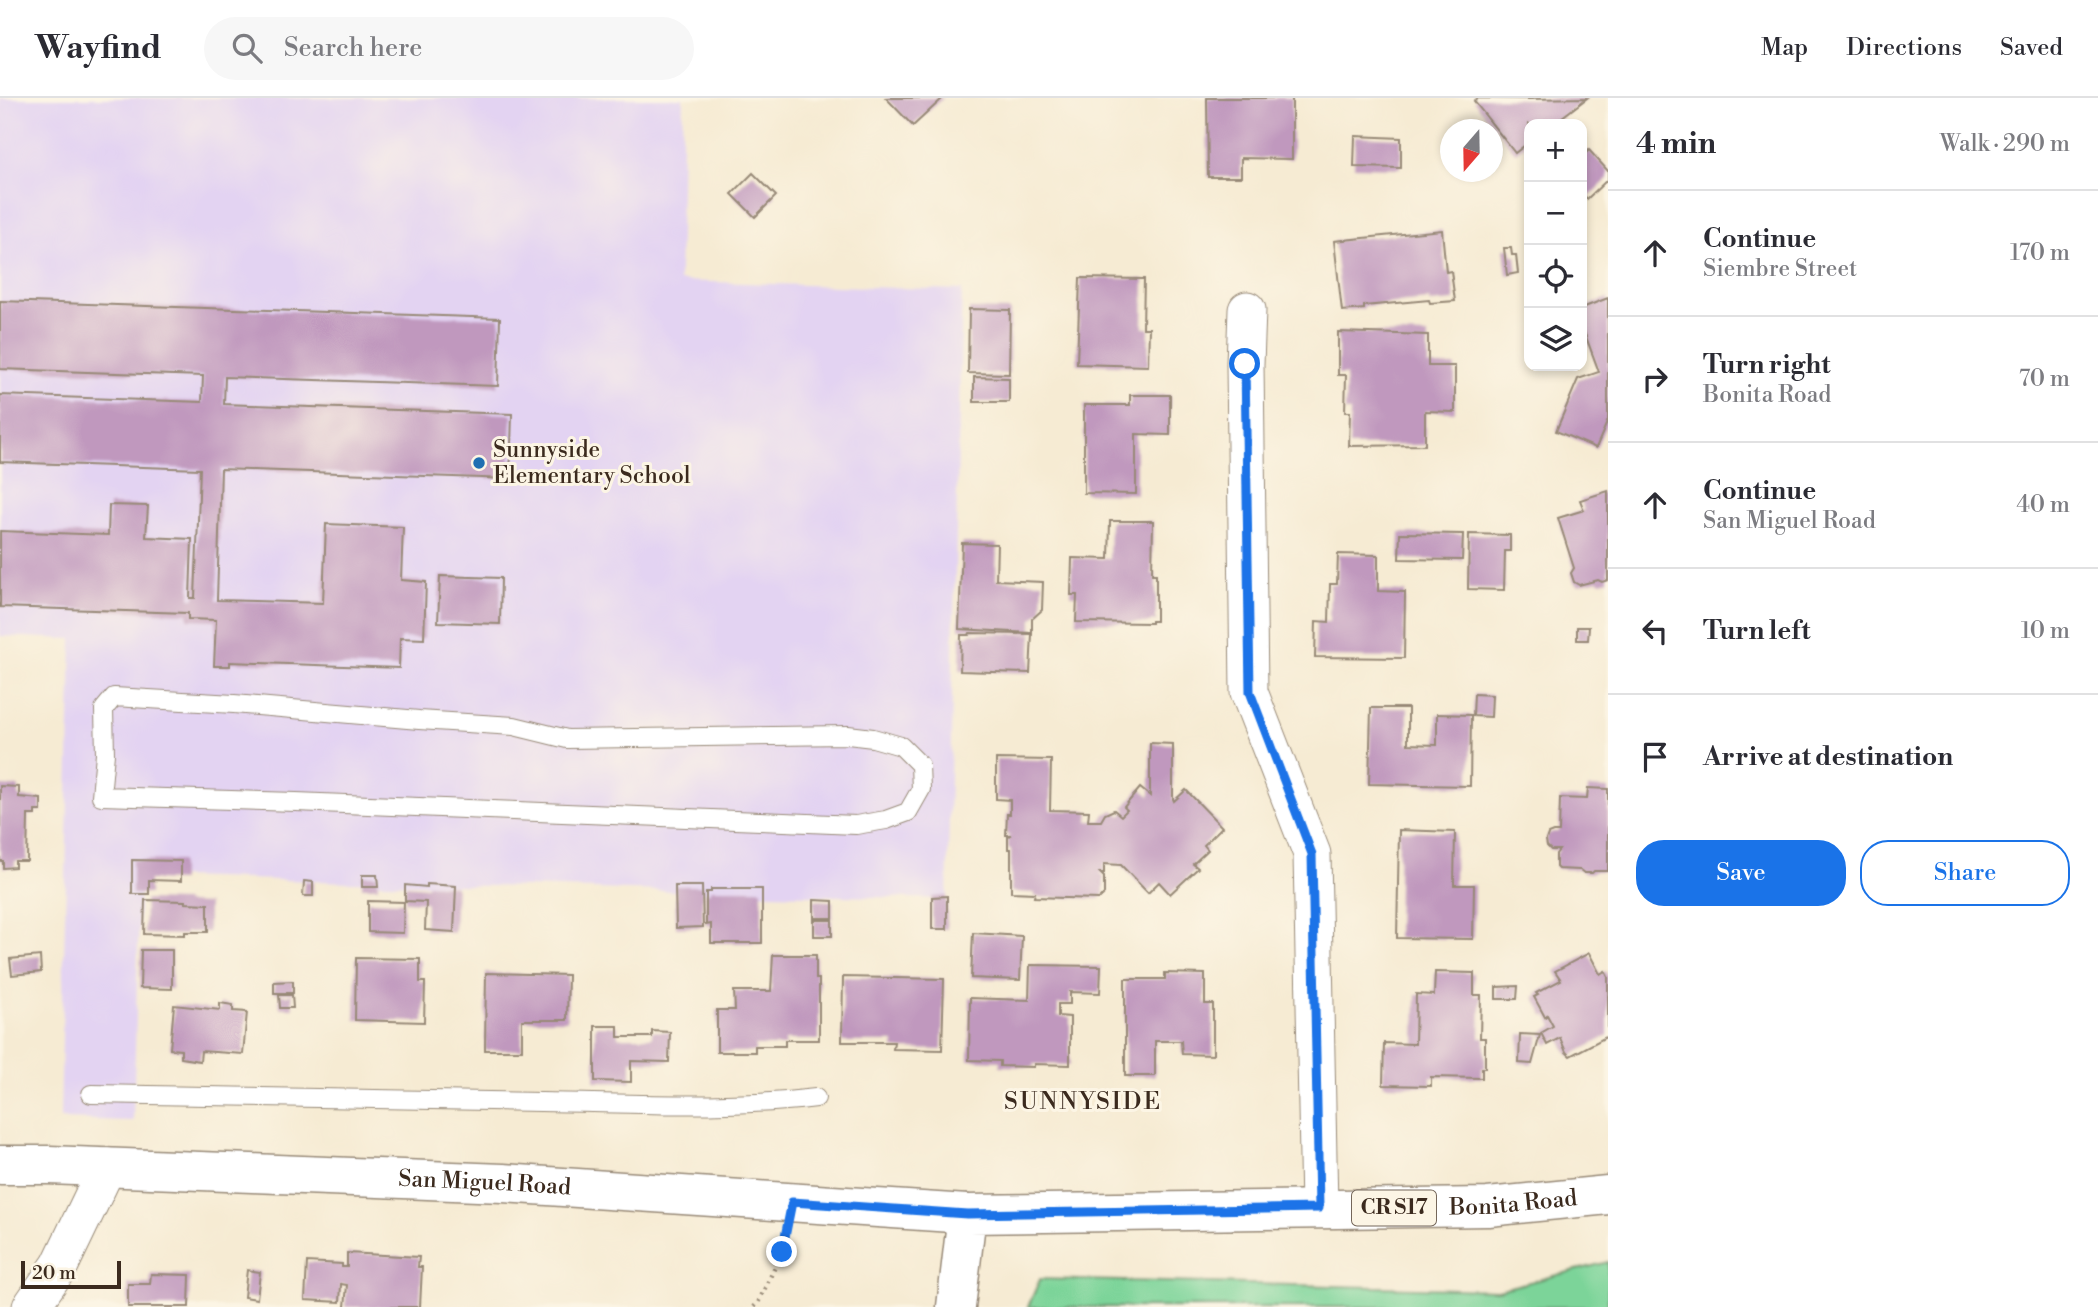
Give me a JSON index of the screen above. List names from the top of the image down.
{
  "streets": {
    "street": ["San Miguel Road", "Bonita Road", "CR S17"]
  },
  "crossings": [
    ["San Miguel Road", "Bonita Road"]
  ],
  "districts": ["SUNNYSIDE"],
  "places": ["Sunnyside Elementary School"],
  "scale_bar": "20 m",
  "north": "bottom",
  "page": {
    "header": "Wayfind",
    "search": "Search here",
    "nav": ["Map", "Directions", "Saved"],
    "heading": ["4 min", "Walk · 290 m"],
    "map_buttons": ["+", "−"],
    "list": [
      ["Continue", "Siembre Street", "170 m"],
      ["Turn right", "Bonita Road", "70 m"],
      ["Continue", "San Miguel Road", "40 m"],
      ["Turn left", "10 m"],
      "Arrive at destination"
    ],
    "buttons": ["Save", "Share"],
    "scale": "20 m"
  }
}
